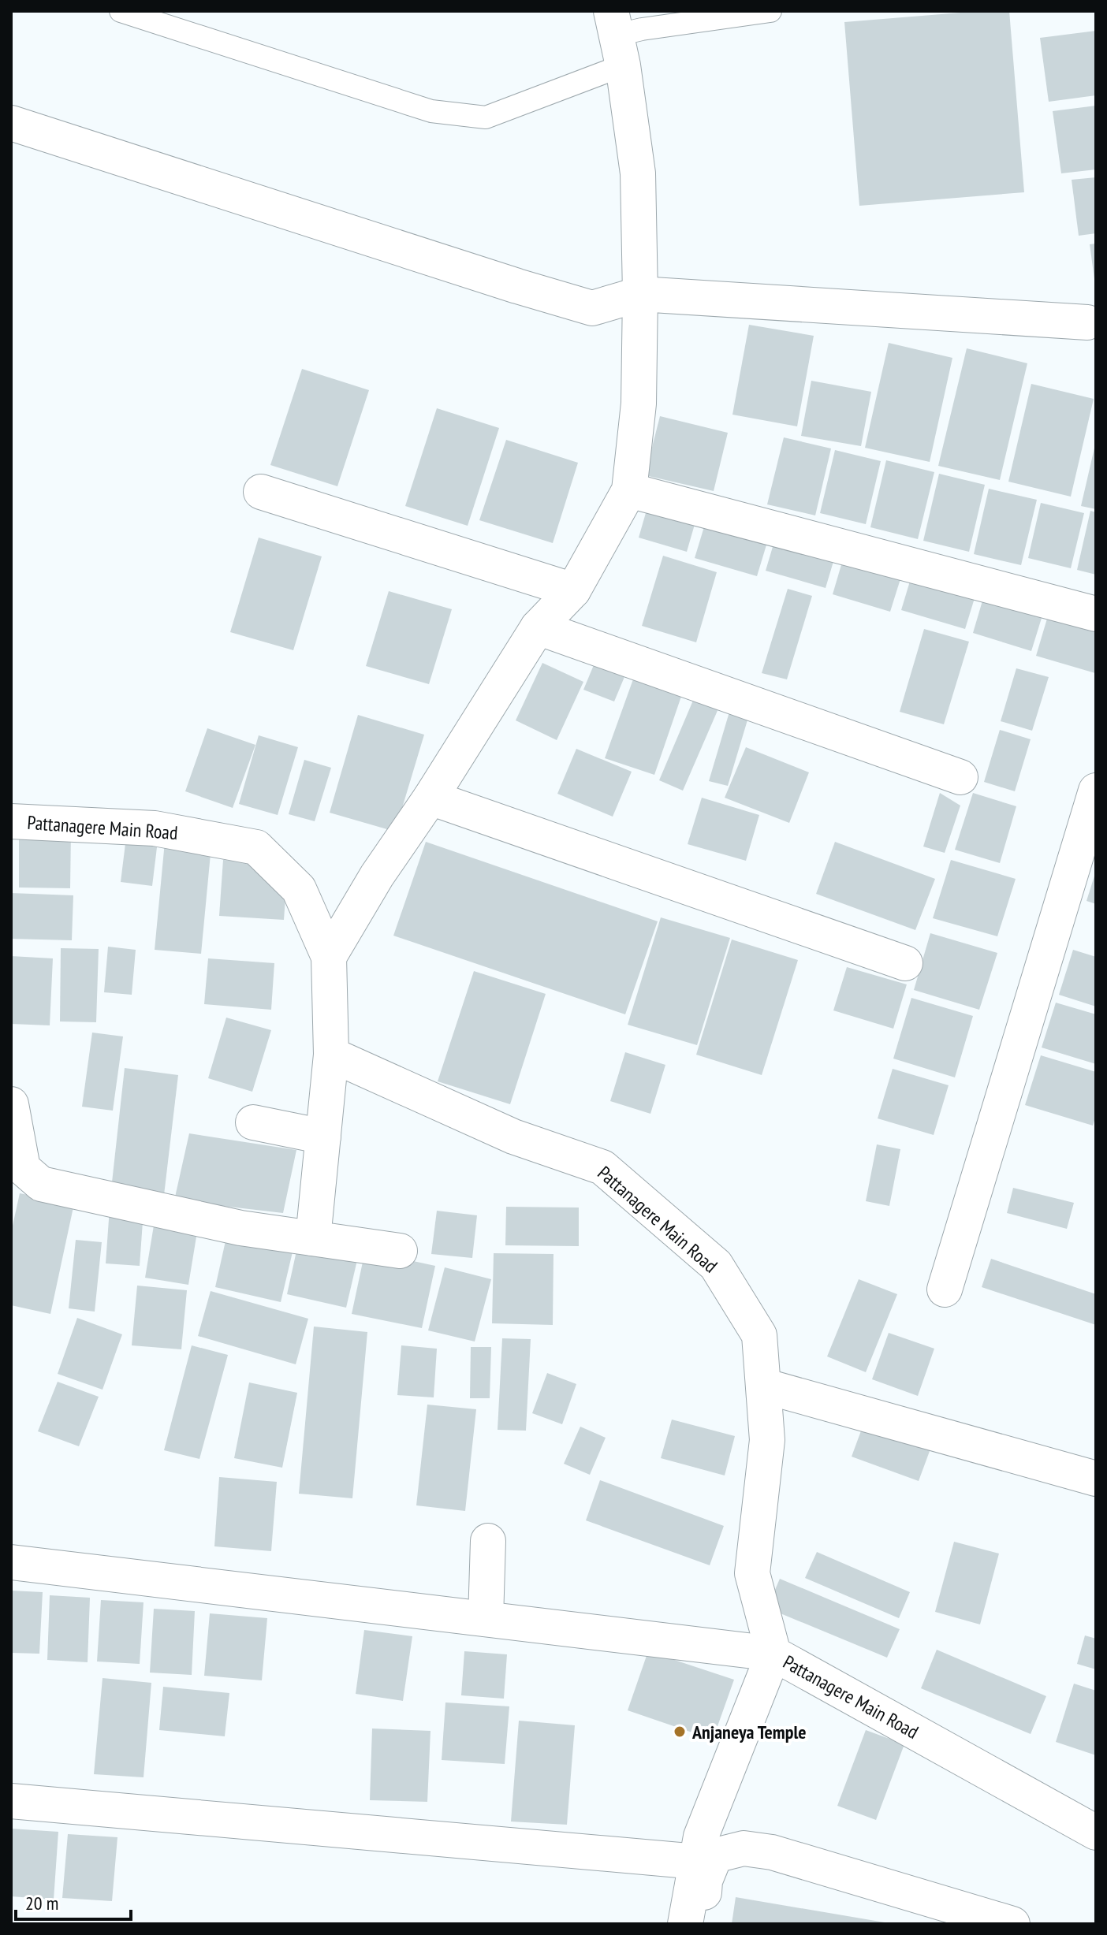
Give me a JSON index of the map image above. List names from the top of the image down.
{
  "streets": {
    "street": ["Pattanagere Main Road"]
  },
  "places": ["Anjaneya Temple"],
  "scale_bar": "20 m"
}
